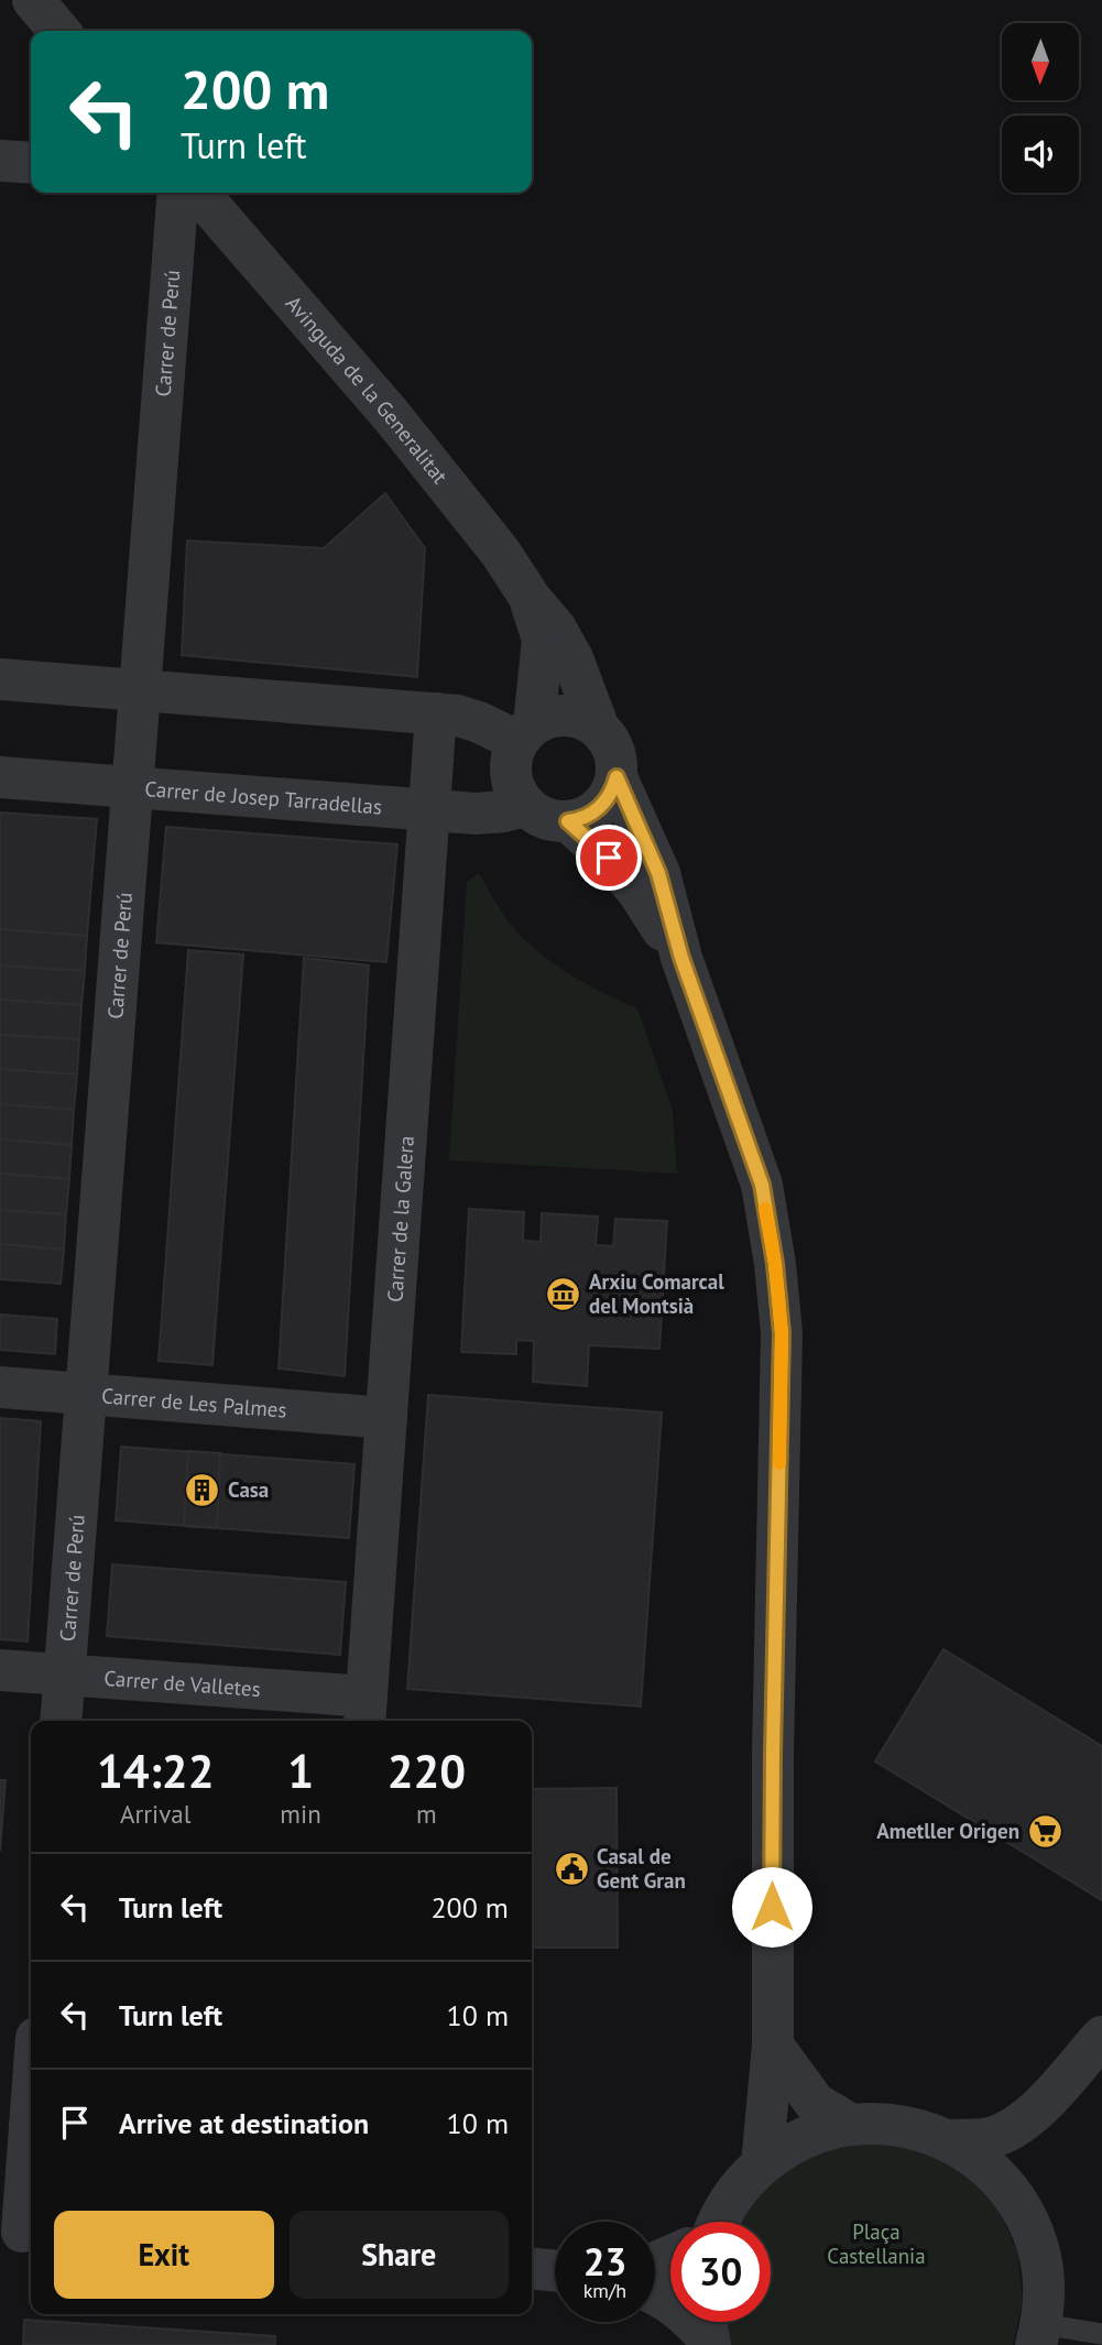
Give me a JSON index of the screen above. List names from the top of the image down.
{
  "streets": {
    "street": [
      "Carrer de Perú",
      "Avinguda de la Generalitat",
      "Carrer de Josep Tarradellas",
      "Carrer de la Galera",
      "Carrer de Les Palmes",
      "Carrer de Valletes"
    ]
  },
  "crossings": [
    ["Carrer de Perú", "Carrer de Josep Tarradellas"],
    ["Carrer de Perú", "Carrer de Les Palmes"],
    ["Carrer de Perú", "Carrer de Valletes"],
    ["Avinguda de la Generalitat", "Carrer de Josep Tarradellas"],
    ["Carrer de Josep Tarradellas", "Carrer de la Galera"],
    ["Carrer de la Galera", "Carrer de Les Palmes"],
    ["Carrer de la Galera", "Carrer de Valletes"]
  ],
  "parks": ["Plaça Castellania"],
  "places": {
    "museum": ["Arxiu Comarcal del Montsià"],
    "building": ["Casa"],
    "supermarket": ["Ametller Origen"],
    "public building": ["Casal de Gent Gran"]
  },
  "north": "bottom",
  "page": {
    "turn": ["200 m", "Turn left"],
    "eta": [
      "14:22",
      "Arrival",
      "1",
      "min",
      "220",
      "m"
    ],
    "list": [
      {
        "name": "Turn left",
        "value": "200 m"
      },
      {
        "name": "Turn left",
        "value": "10 m"
      },
      {
        "name": "Arrive at destination",
        "value": "10 m"
      }
    ],
    "buttons": ["Exit", "Share"],
    "speed": "23 km/h",
    "limit": "30"
  }
}
